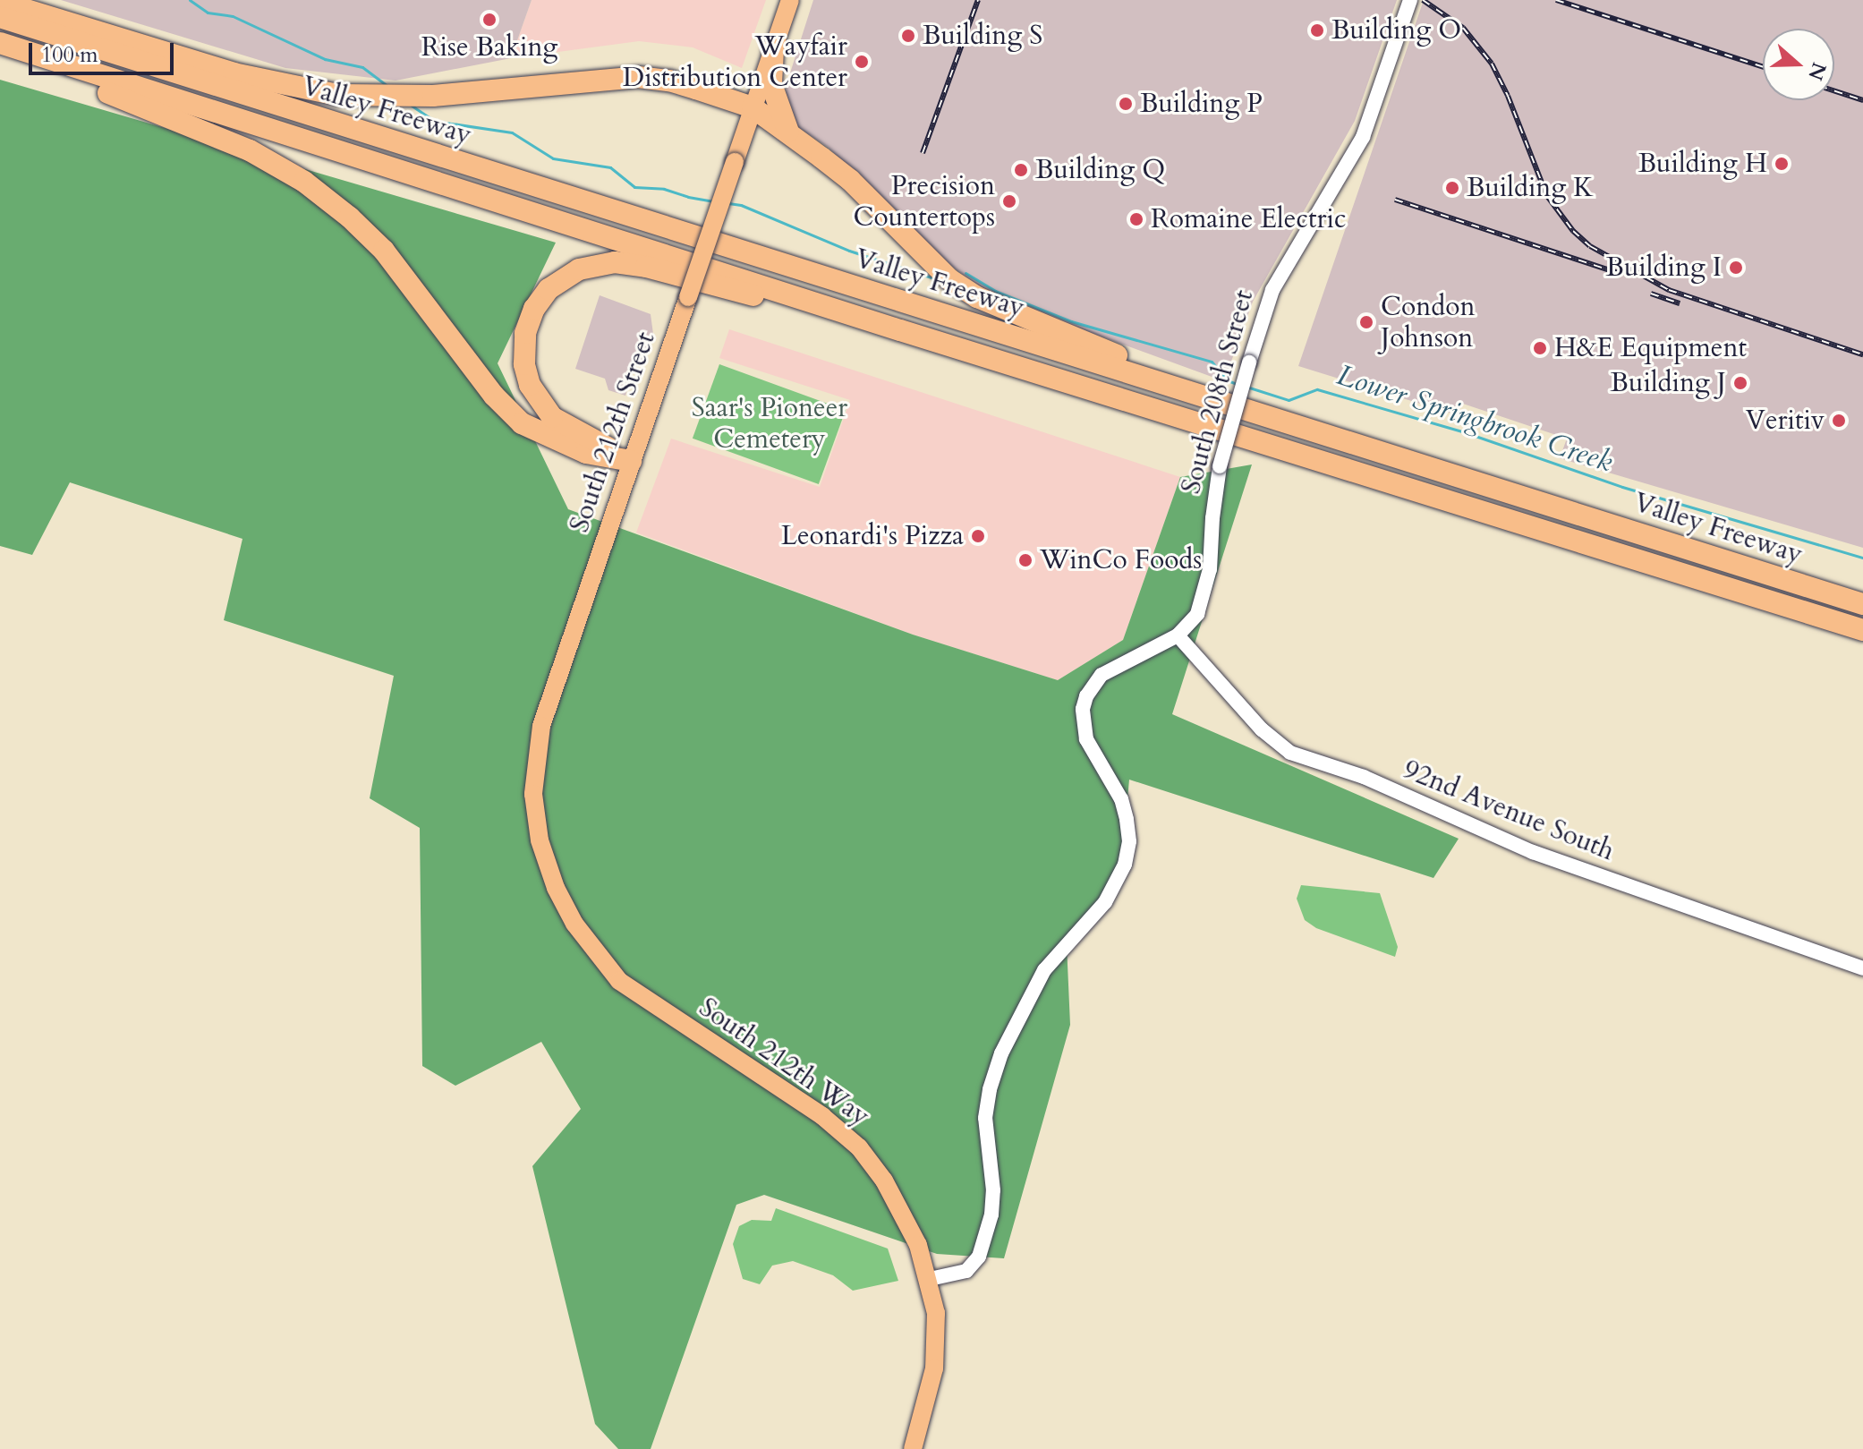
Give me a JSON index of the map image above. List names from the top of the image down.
{
  "streets": {
    "highway": ["Valley Freeway"],
    "main road": ["South 212th Street", "South 212th Way"],
    "street": ["South 208th Street", "92nd Avenue South"]
  },
  "crossings": [
    ["South 208th Street", "92nd Avenue South"],
    ["South 208th Street", "South 212th Way"],
    ["South 212th Street", "South 212th Way"]
  ],
  "water": ["Lower Springbrook Creek"],
  "parks": ["Saar's Pioneer Cemetery"],
  "places": [
    "Rise Baking",
    "Building O",
    "Building S",
    "Wayfair Distribution Center",
    "Building P",
    "Building H",
    "Building Q",
    "Building K",
    "Precision Countertops",
    "Romaine Electric",
    "Building I",
    "Condon Johnson",
    "H&E Equipment",
    "Building J",
    "Veritiv",
    "Leonardi's Pizza",
    "WinCo Foods"
  ],
  "scale_bar": "100 m",
  "north": "right"
}
